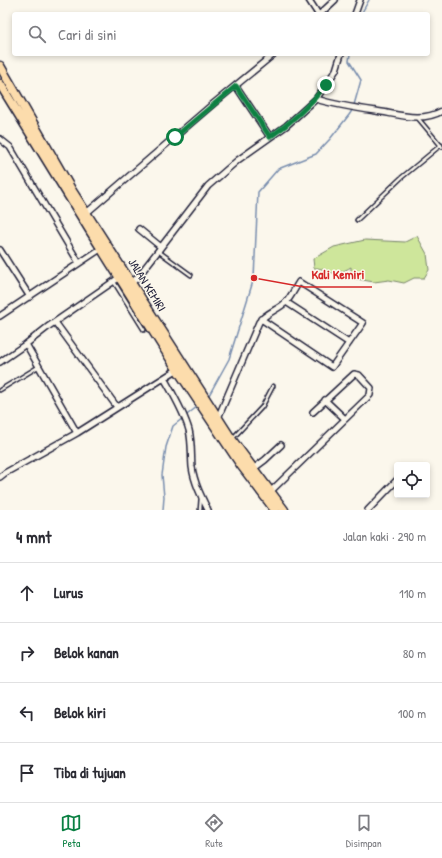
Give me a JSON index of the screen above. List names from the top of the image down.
{
  "streets": {
    "highway": ["JALAN KEMIRI"]
  },
  "places": ["Kali Kemiri"],
  "page": {
    "search": "Cari di sini",
    "heading": ["4 mnt", "Jalan kaki · 290 m"],
    "list": [
      ["Lurus", "110 m"],
      ["Belok kanan", "80 m"],
      ["Belok kiri", "100 m"],
      "Tiba di tujuan"
    ],
    "nav": ["Peta", "Rute", "Disimpan"]
  }
}
